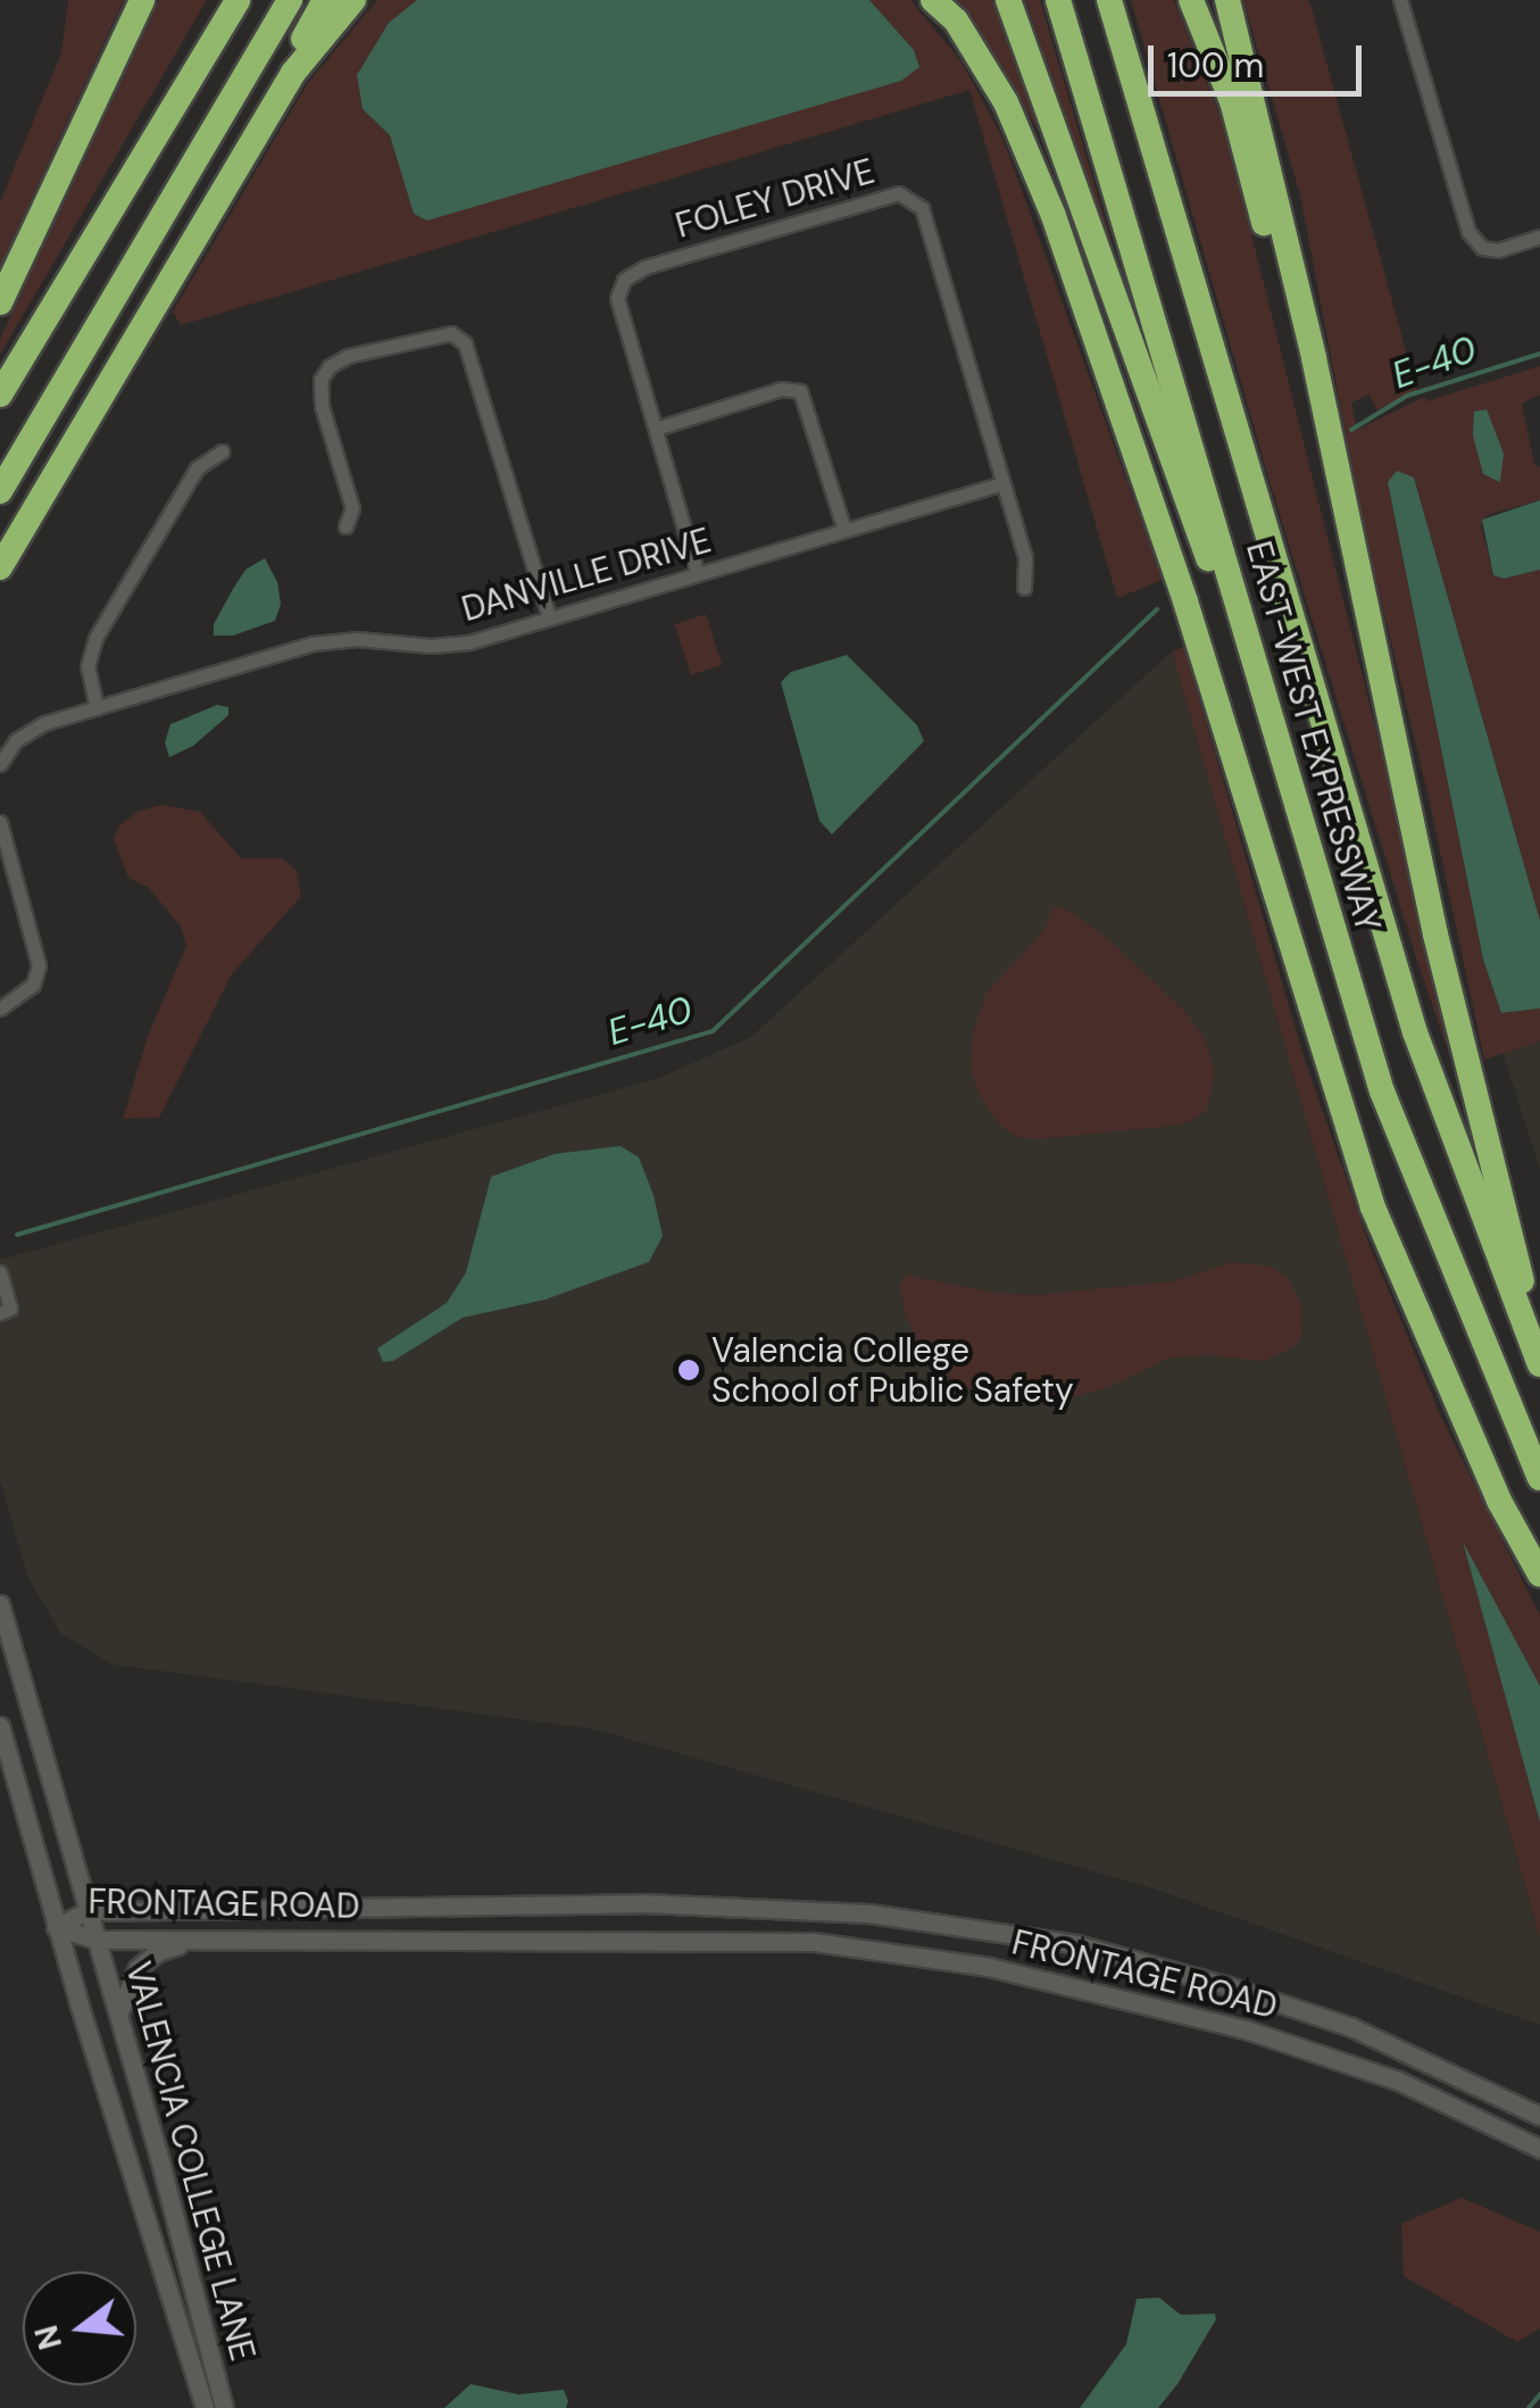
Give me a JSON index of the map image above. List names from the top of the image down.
{
  "streets": {
    "highway": ["EAST-WEST EXPRESSWAY"],
    "street": [
      "FOLEY DRIVE",
      "DANVILLE DRIVE",
      "FRONTAGE ROAD",
      "VALENCIA COLLEGE LANE"
    ]
  },
  "crossings": [
    ["FOLEY DRIVE", "DANVILLE DRIVE"],
    ["FRONTAGE ROAD", "VALENCIA COLLEGE LANE"]
  ],
  "water": ["E-40"],
  "places": ["Valencia College School of Public Safety"],
  "scale_bar": "100 m",
  "north": "left"
}
